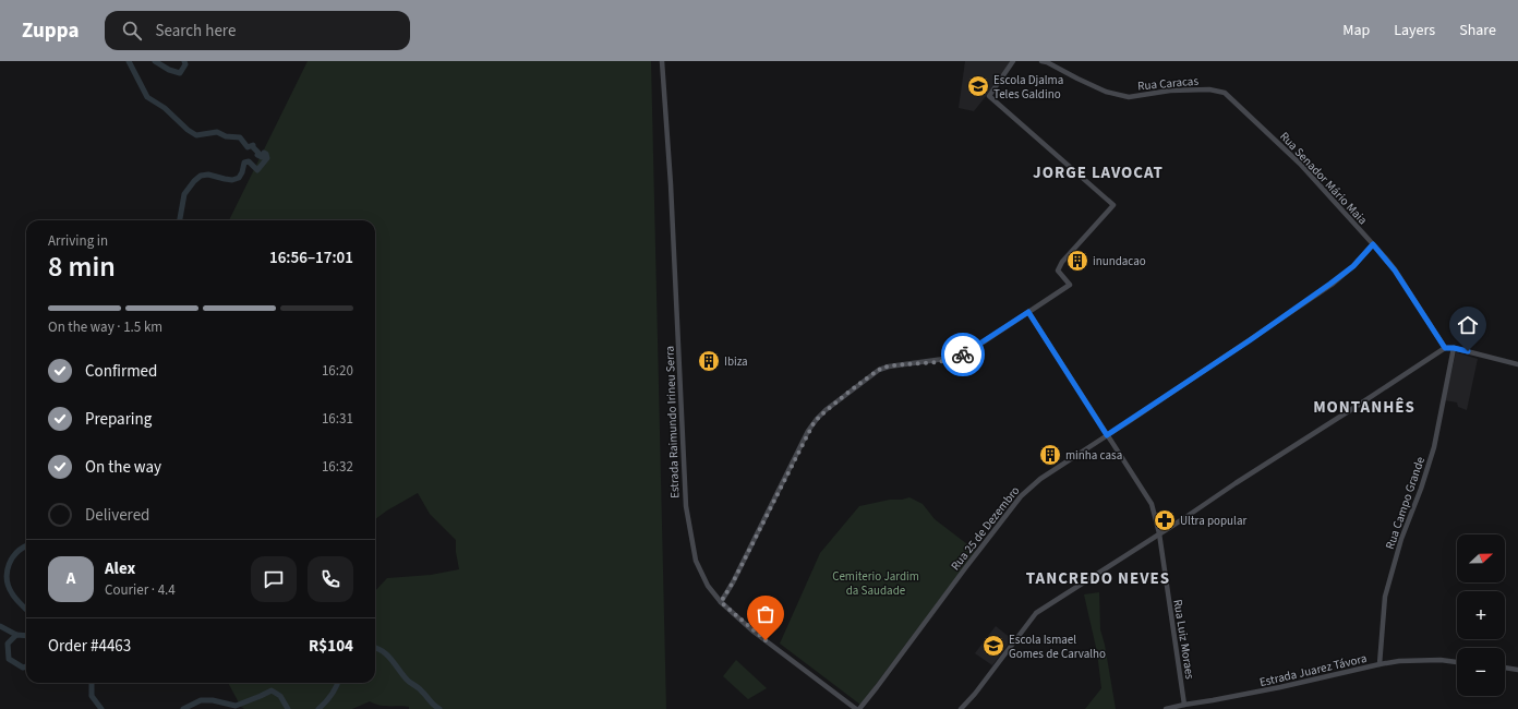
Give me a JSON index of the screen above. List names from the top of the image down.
{
  "streets": {
    "street": [
      "Rua Caracas",
      "Rua Senador Mário Maia",
      "Estrada Raimundo Irineu Serra",
      "Rua Campo Grande",
      "Rua 25 de Dezembro",
      "Rua Luiz Moraes",
      "Estrada Juarez Távora"
    ]
  },
  "crossings": [
    ["Rua Caracas", "Rua Senador Mário Maia"],
    ["Rua Senador Mário Maia", "Rua 25 de Dezembro"],
    ["Estrada Raimundo Irineu Serra", "Rua 25 de Dezembro"],
    ["Rua Campo Grande", "Estrada Juarez Távora"],
    ["Rua 25 de Dezembro", "Rua Luiz Moraes"],
    ["Rua Luiz Moraes", "Estrada Juarez Távora"]
  ],
  "districts": ["JORGE LAVOCAT", "MONTANHÊS", "TANCREDO NEVES"],
  "parks": ["Cemiterio Jardim da Saudade"],
  "places": {
    "school or university": ["Escola Djalma Teles Galdino", "Escola Ismael Gomes de Carvalho"],
    "building": ["inundacao", "Ibiza", "minha casa"],
    "pharmacy": ["Ultra popular"]
  },
  "north": "right",
  "page": {
    "header": "Zuppa",
    "search": "Search here",
    "nav": ["Map", "Layers", "Share"],
    "heading": ["8 min", "Arriving in", "16:56–17:01"],
    "panel": [
      "Alex",
      "Courier · 4.4",
      "Order #4463",
      "R$104"
    ],
    "bar": "On the way · 1.5 km",
    "list": [
      ["Confirmed", "16:20"],
      ["Preparing", "16:31"],
      ["On the way", "16:32"],
      "Delivered"
    ],
    "map_buttons": ["+", "−"],
    "round": "A"
  }
}
